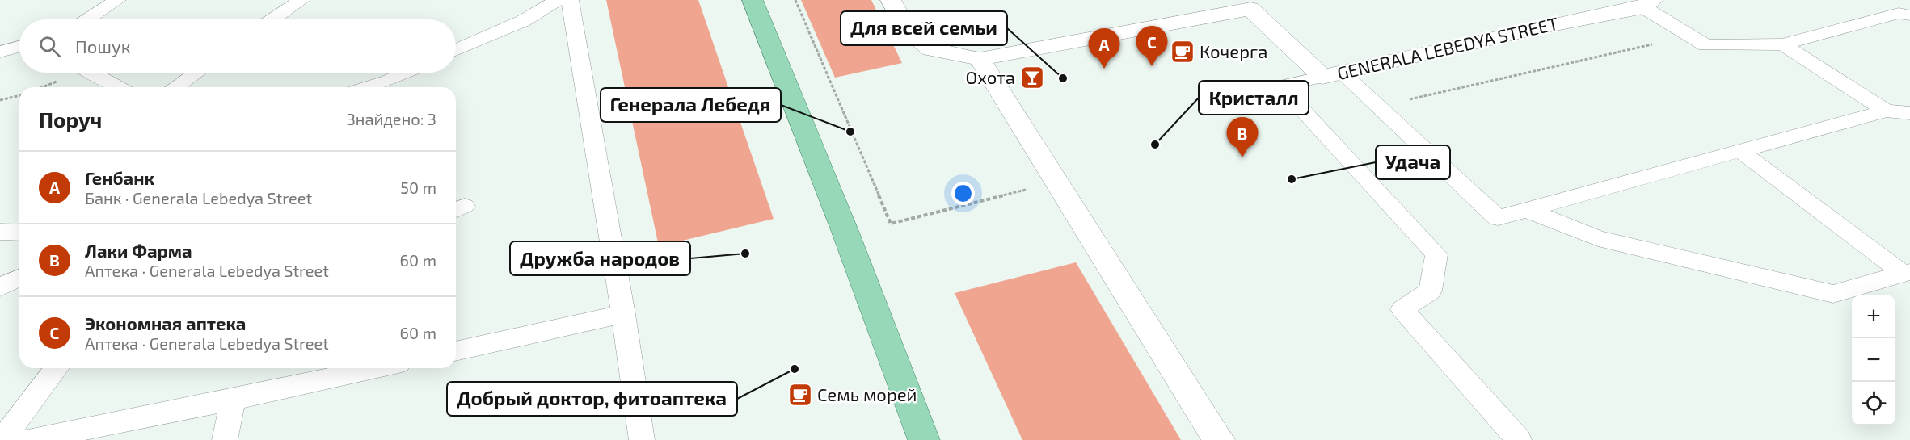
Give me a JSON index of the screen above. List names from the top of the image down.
{
  "streets": {
    "street": ["GENERALA LEBEDYA STREET"]
  },
  "places": {
    "cafe": ["Кочерга", "Семь морей"],
    "bar": ["Охота"],
    "other": [
      "Для всей семьи",
      "Генерала Лебедя",
      "Кристалл",
      "Удача",
      "Дружба народов",
      "Добрый доктор, фитоаптека"
    ]
  },
  "page": {
    "search": "Пошук",
    "pins": ["C", "A", "B"],
    "heading": ["Поруч", "Знайдено: 3"],
    "list": [
      {
        "mark": "A",
        "name": "Генбанк",
        "note": "Банк · Generala Lebedya Street",
        "value": "50 m"
      },
      {
        "mark": "B",
        "name": "Лаки Фарма",
        "note": "Аптека · Generala Lebedya Street",
        "value": "60 m"
      },
      {
        "mark": "C",
        "name": "Экономная аптека",
        "note": "Аптека · Generala Lebedya Street",
        "value": "60 m"
      }
    ],
    "map_buttons": ["+", "−"]
  }
}
